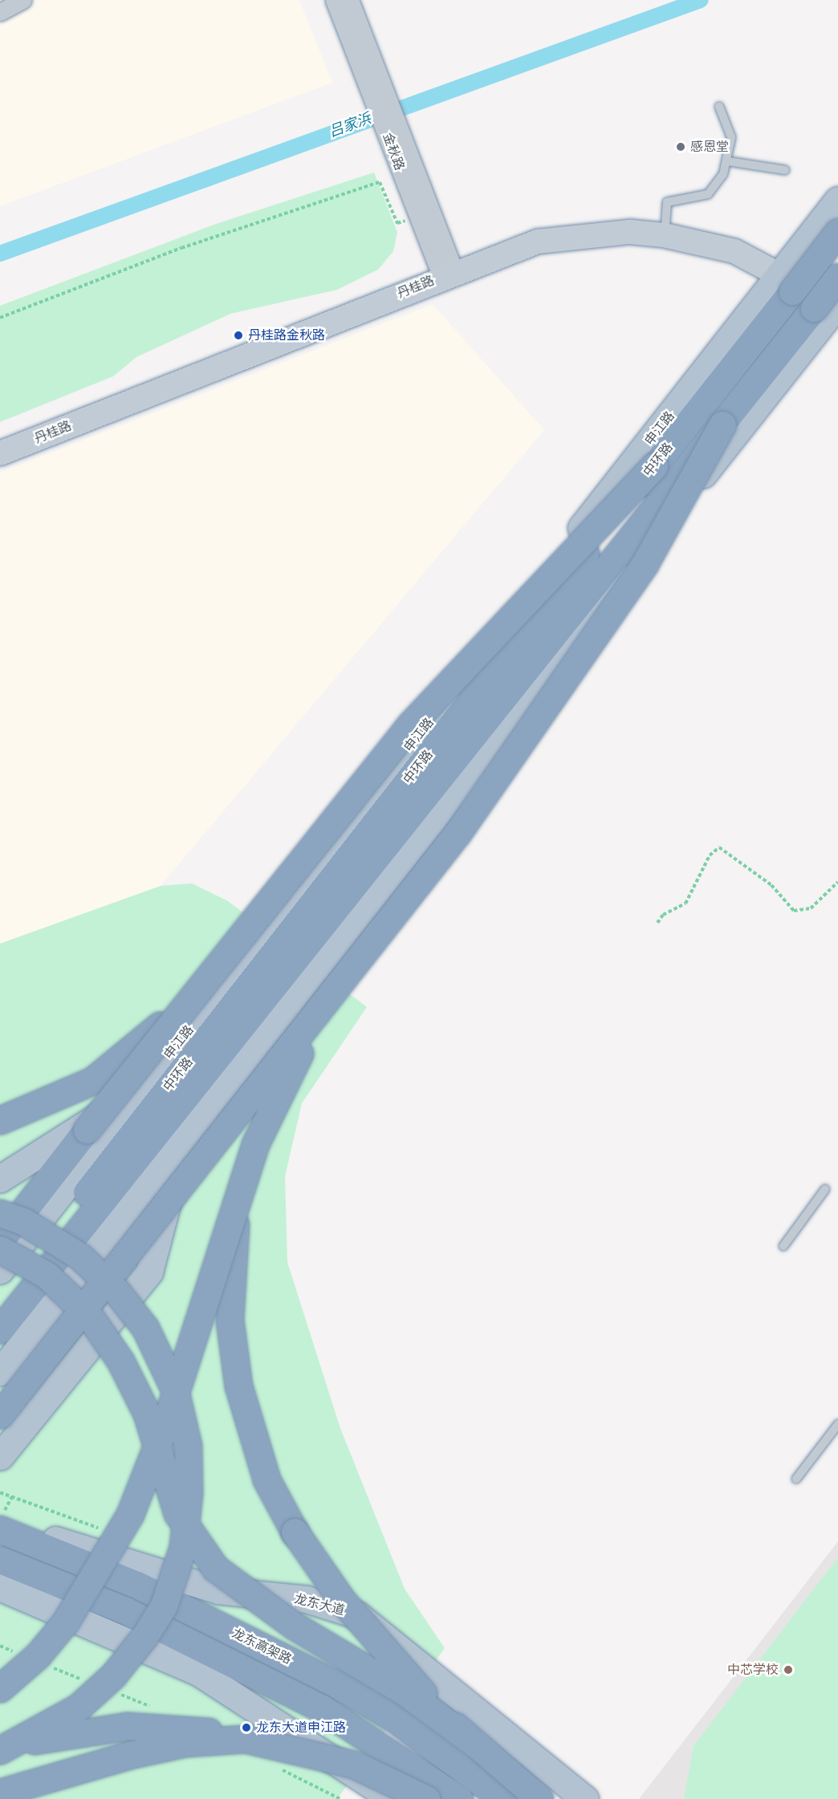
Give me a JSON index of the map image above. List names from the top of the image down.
{
  "streets": {
    "highway": ["中环路", "龙东高架路"],
    "main road": ["申江路", "龙东大道"],
    "street": ["金秋路", "丹桂路"]
  },
  "crossings": [
    ["金秋路", "丹桂路"],
    ["丹桂路", "申江路"],
    ["丹桂路", "中环路"]
  ],
  "water": ["吕家浜"],
  "places": [
    "感恩堂",
    "丹桂路金秋路",
    "中芯学校",
    "龙东大道申江路"
  ]
}
